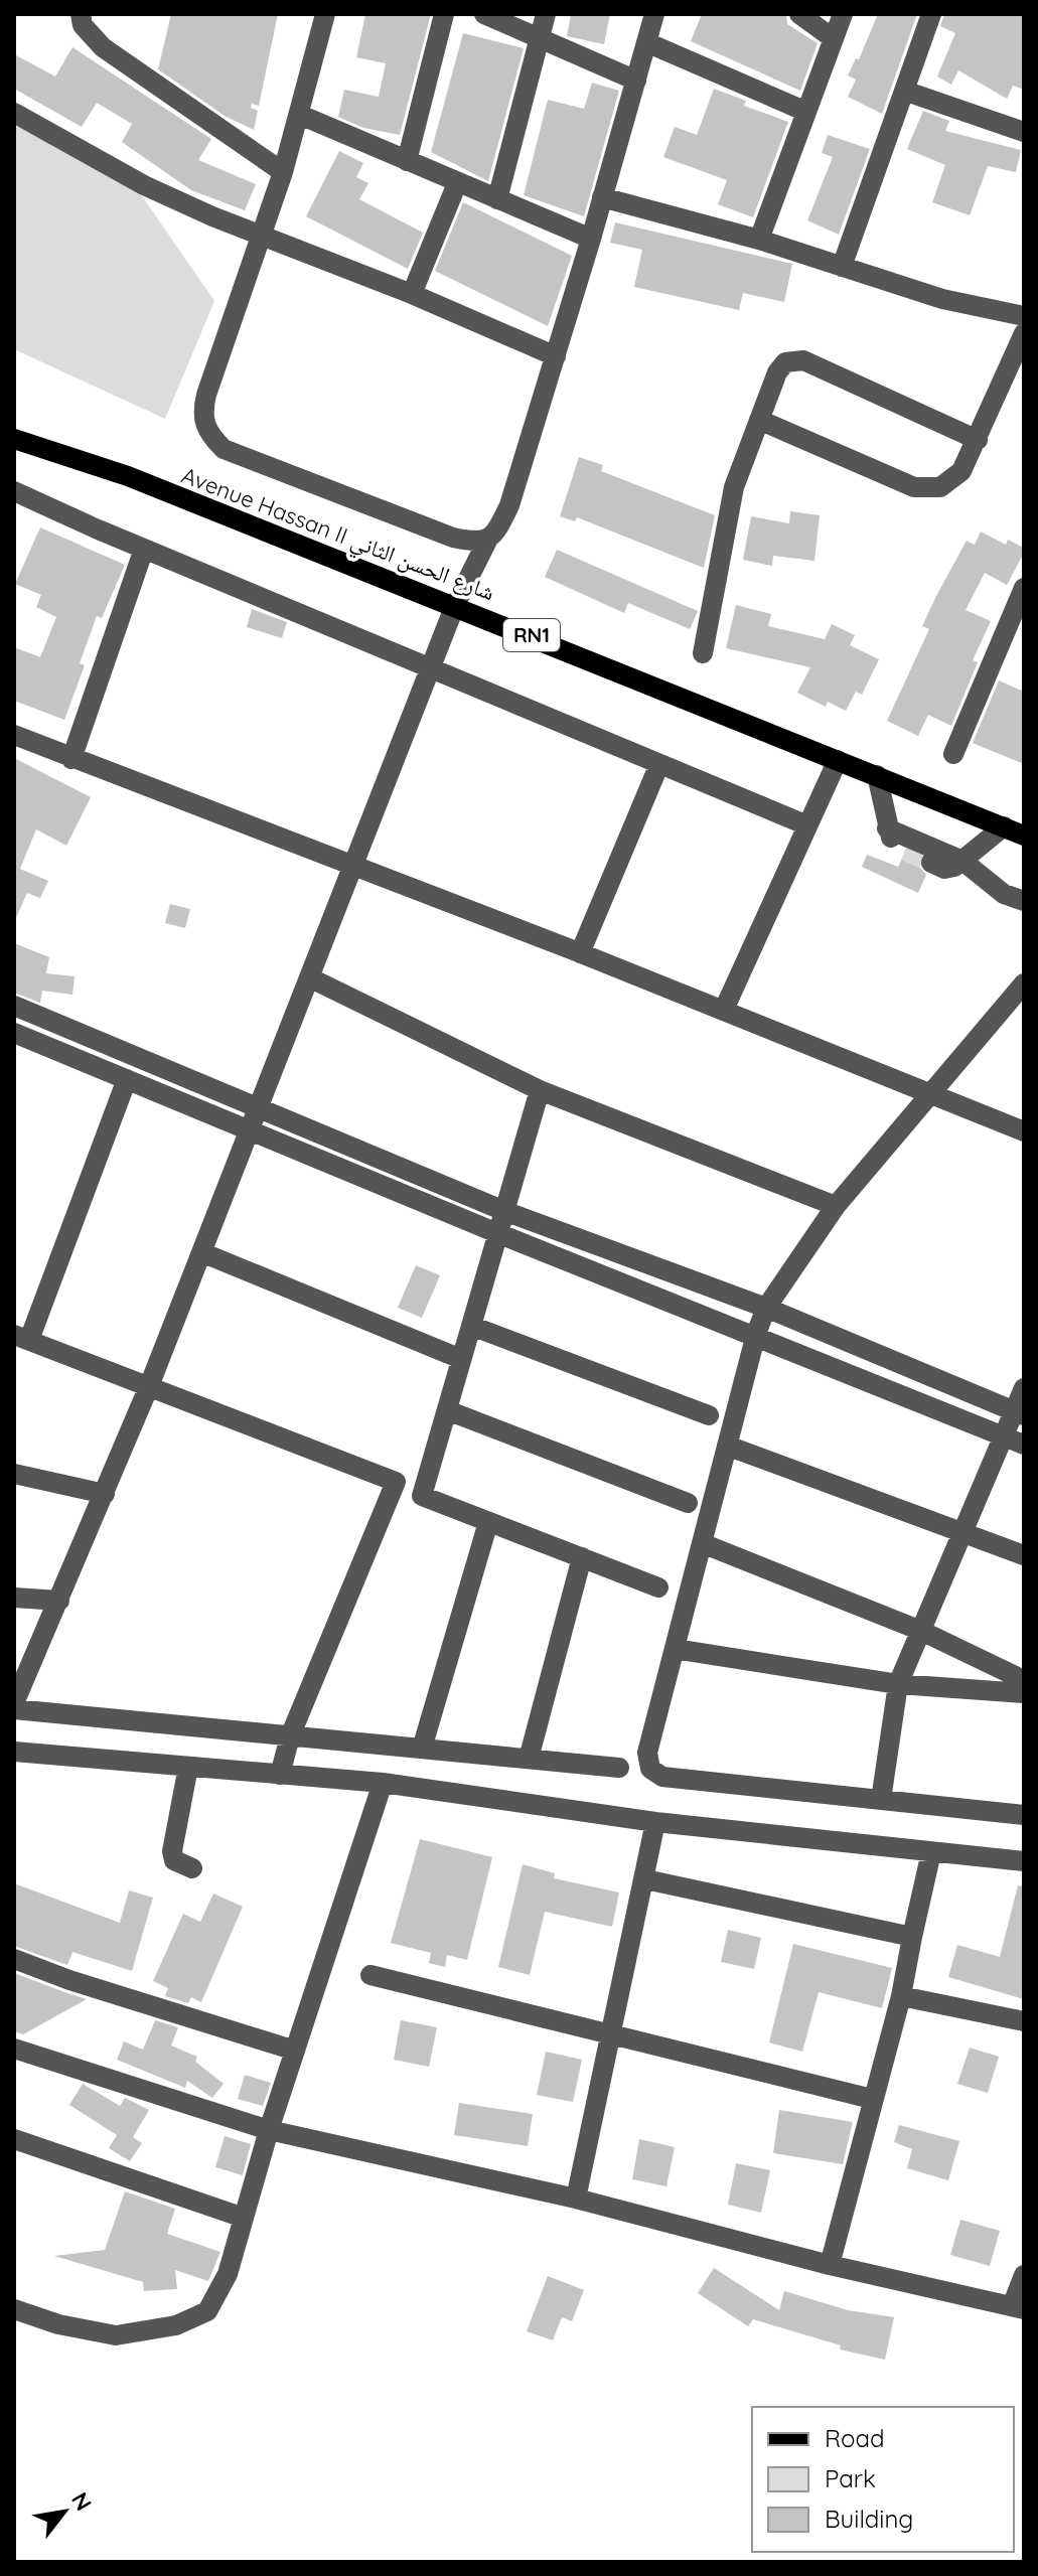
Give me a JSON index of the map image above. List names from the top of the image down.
{
  "streets": {
    "main road": ["Avenue Hassan II شارع الحسن الثاني", "RN1"]
  },
  "legend": ["Road", "Park", "Building"],
  "north": "top right"
}
